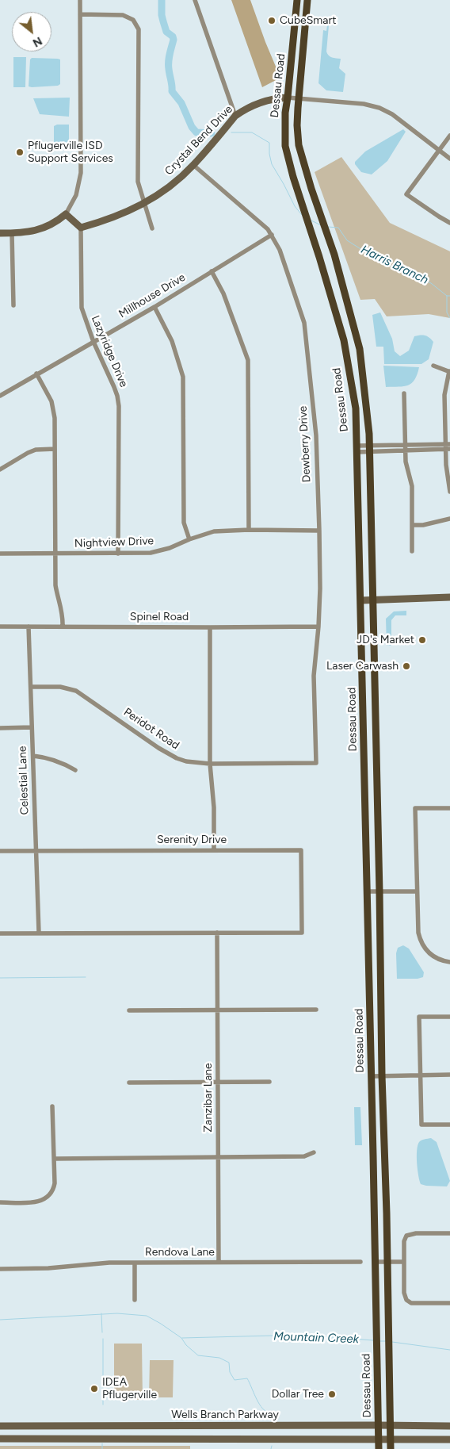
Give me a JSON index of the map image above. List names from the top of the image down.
{
  "streets": {
    "main road": ["Dessau Road"],
    "street": [
      "Crystal Bend Drive",
      "Millhouse Drive",
      "Lazyridge Drive",
      "Dewberry Drive",
      "Nightview Drive",
      "Spinel Road",
      "Peridot Road",
      "Celestial Lane",
      "Serenity Drive",
      "Zanzibar Lane",
      "Rendova Lane",
      "Wells Branch Parkway"
    ]
  },
  "crossings": [
    ["Dessau Road", "Crystal Bend Drive"],
    ["Dessau Road", "Wells Branch Parkway"],
    ["Crystal Bend Drive", "Lazyridge Drive"],
    ["Crystal Bend Drive", "Dewberry Drive"],
    ["Millhouse Drive", "Lazyridge Drive"],
    ["Millhouse Drive", "Dewberry Drive"],
    ["Lazyridge Drive", "Nightview Drive"],
    ["Dewberry Drive", "Nightview Drive"],
    ["Dewberry Drive", "Spinel Road"],
    ["Dewberry Drive", "Peridot Road"],
    ["Spinel Road", "Celestial Lane"],
    ["Peridot Road", "Celestial Lane"],
    ["Celestial Lane", "Serenity Drive"],
    ["Serenity Drive", "Zanzibar Lane"],
    ["Zanzibar Lane", "Rendova Lane"]
  ],
  "water": ["Harris Branch", "Mountain Creek"],
  "places": [
    "CubeSmart",
    "Pflugerville ISD Support Services",
    "JD's Market",
    "Laser Carwash",
    "IDEA Pflugerville",
    "Dollar Tree"
  ],
  "north": "bottom right"
}
